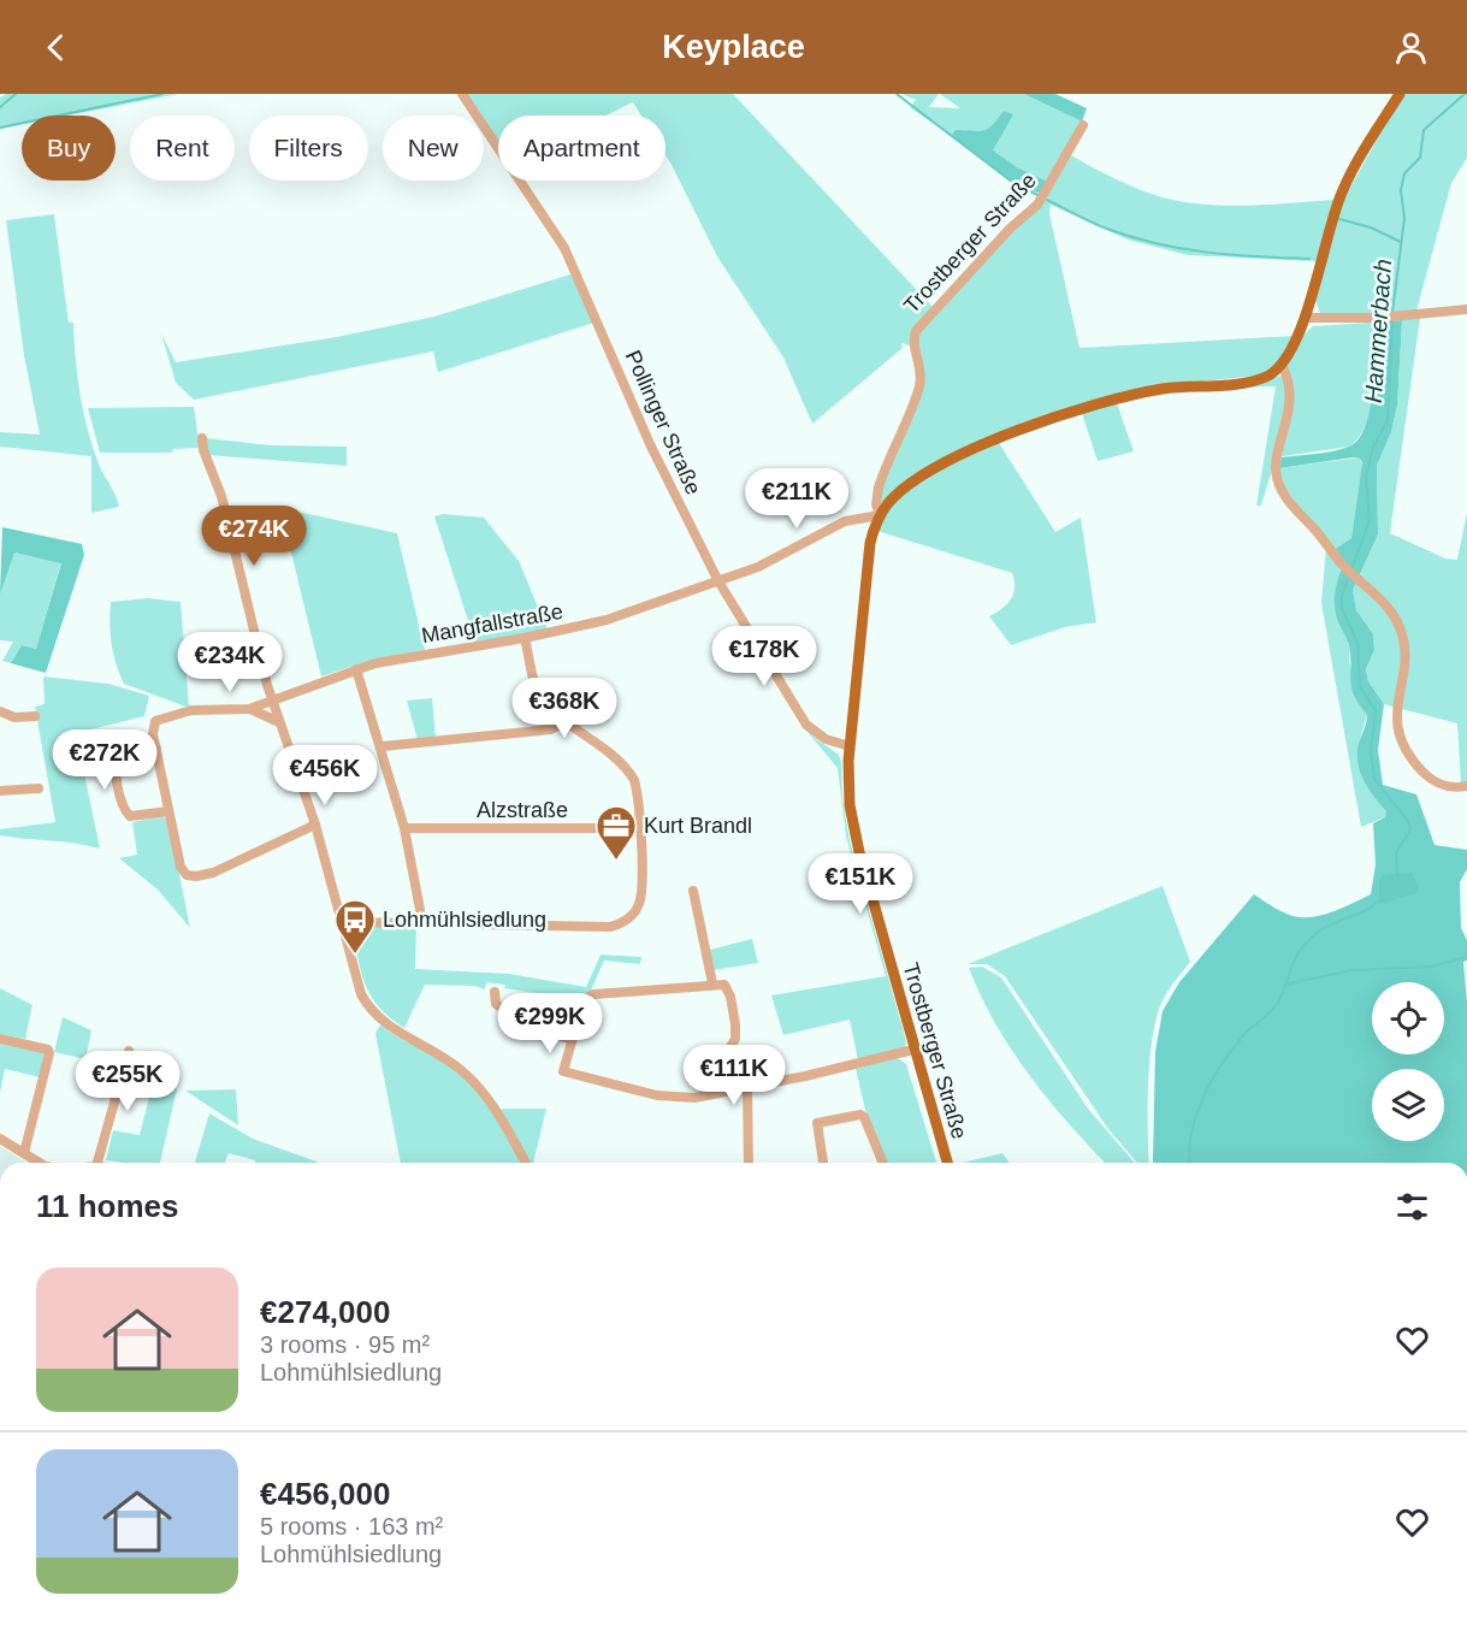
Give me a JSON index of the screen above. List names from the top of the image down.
{
  "streets": {
    "main road": ["Trostberger Straße"],
    "street": ["Pollinger Straße", "Mangfallstraße", "Alzstraße"]
  },
  "crossings": [
    ["Trostberger Straße", "Pollinger Straße"],
    ["Trostberger Straße", "Mangfallstraße"],
    ["Pollinger Straße", "Mangfallstraße"]
  ],
  "water": ["Hammerbach"],
  "places": {
    "office": ["Kurt Brandl"],
    "bus stop": ["Lohmühlsiedlung"]
  },
  "page": {
    "header": "Keyplace",
    "chip": [
      "Buy",
      "Rent",
      "Filters",
      "New",
      "Apartment"
    ],
    "price": [
      "€211K",
      "€274K",
      "€178K",
      "€234K",
      "€368K",
      "€272K",
      "€456K",
      "€151K",
      "€299K",
      "€111K",
      "€255K"
    ],
    "heading": "11 homes",
    "list": [
      {
        "name": "€274,000",
        "note": "3 rooms · 95 m² · Lohmühlsiedlung"
      },
      {
        "name": "€456,000",
        "note": "5 rooms · 163 m² · Lohmühlsiedlung"
      }
    ]
  }
}
